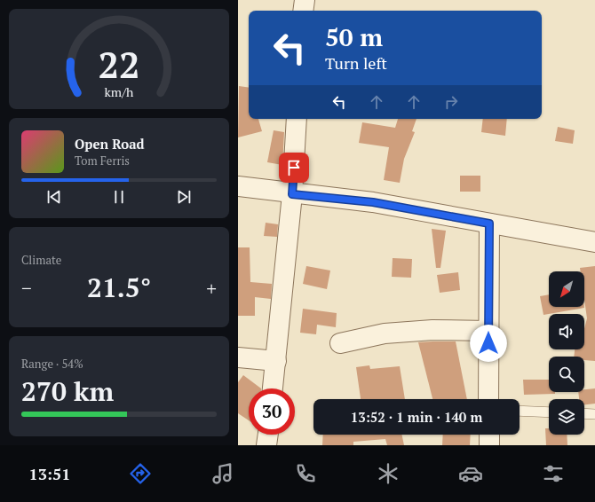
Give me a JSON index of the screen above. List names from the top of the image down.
{
  "north": "bottom left",
  "page": {
    "turn": ["50 m", "Turn left"],
    "song": ["Open Road", "Tom Ferris"],
    "tile": [
      "Climate",
      ["Range · 54%", "270 km"]
    ],
    "heat": ["−", "21.5°", "+"],
    "limit": "30",
    "trip": "13:52 · 1 min · 140 m",
    "tabs": "13:51",
    "gauge": ["22", "km/h"]
  }
}
